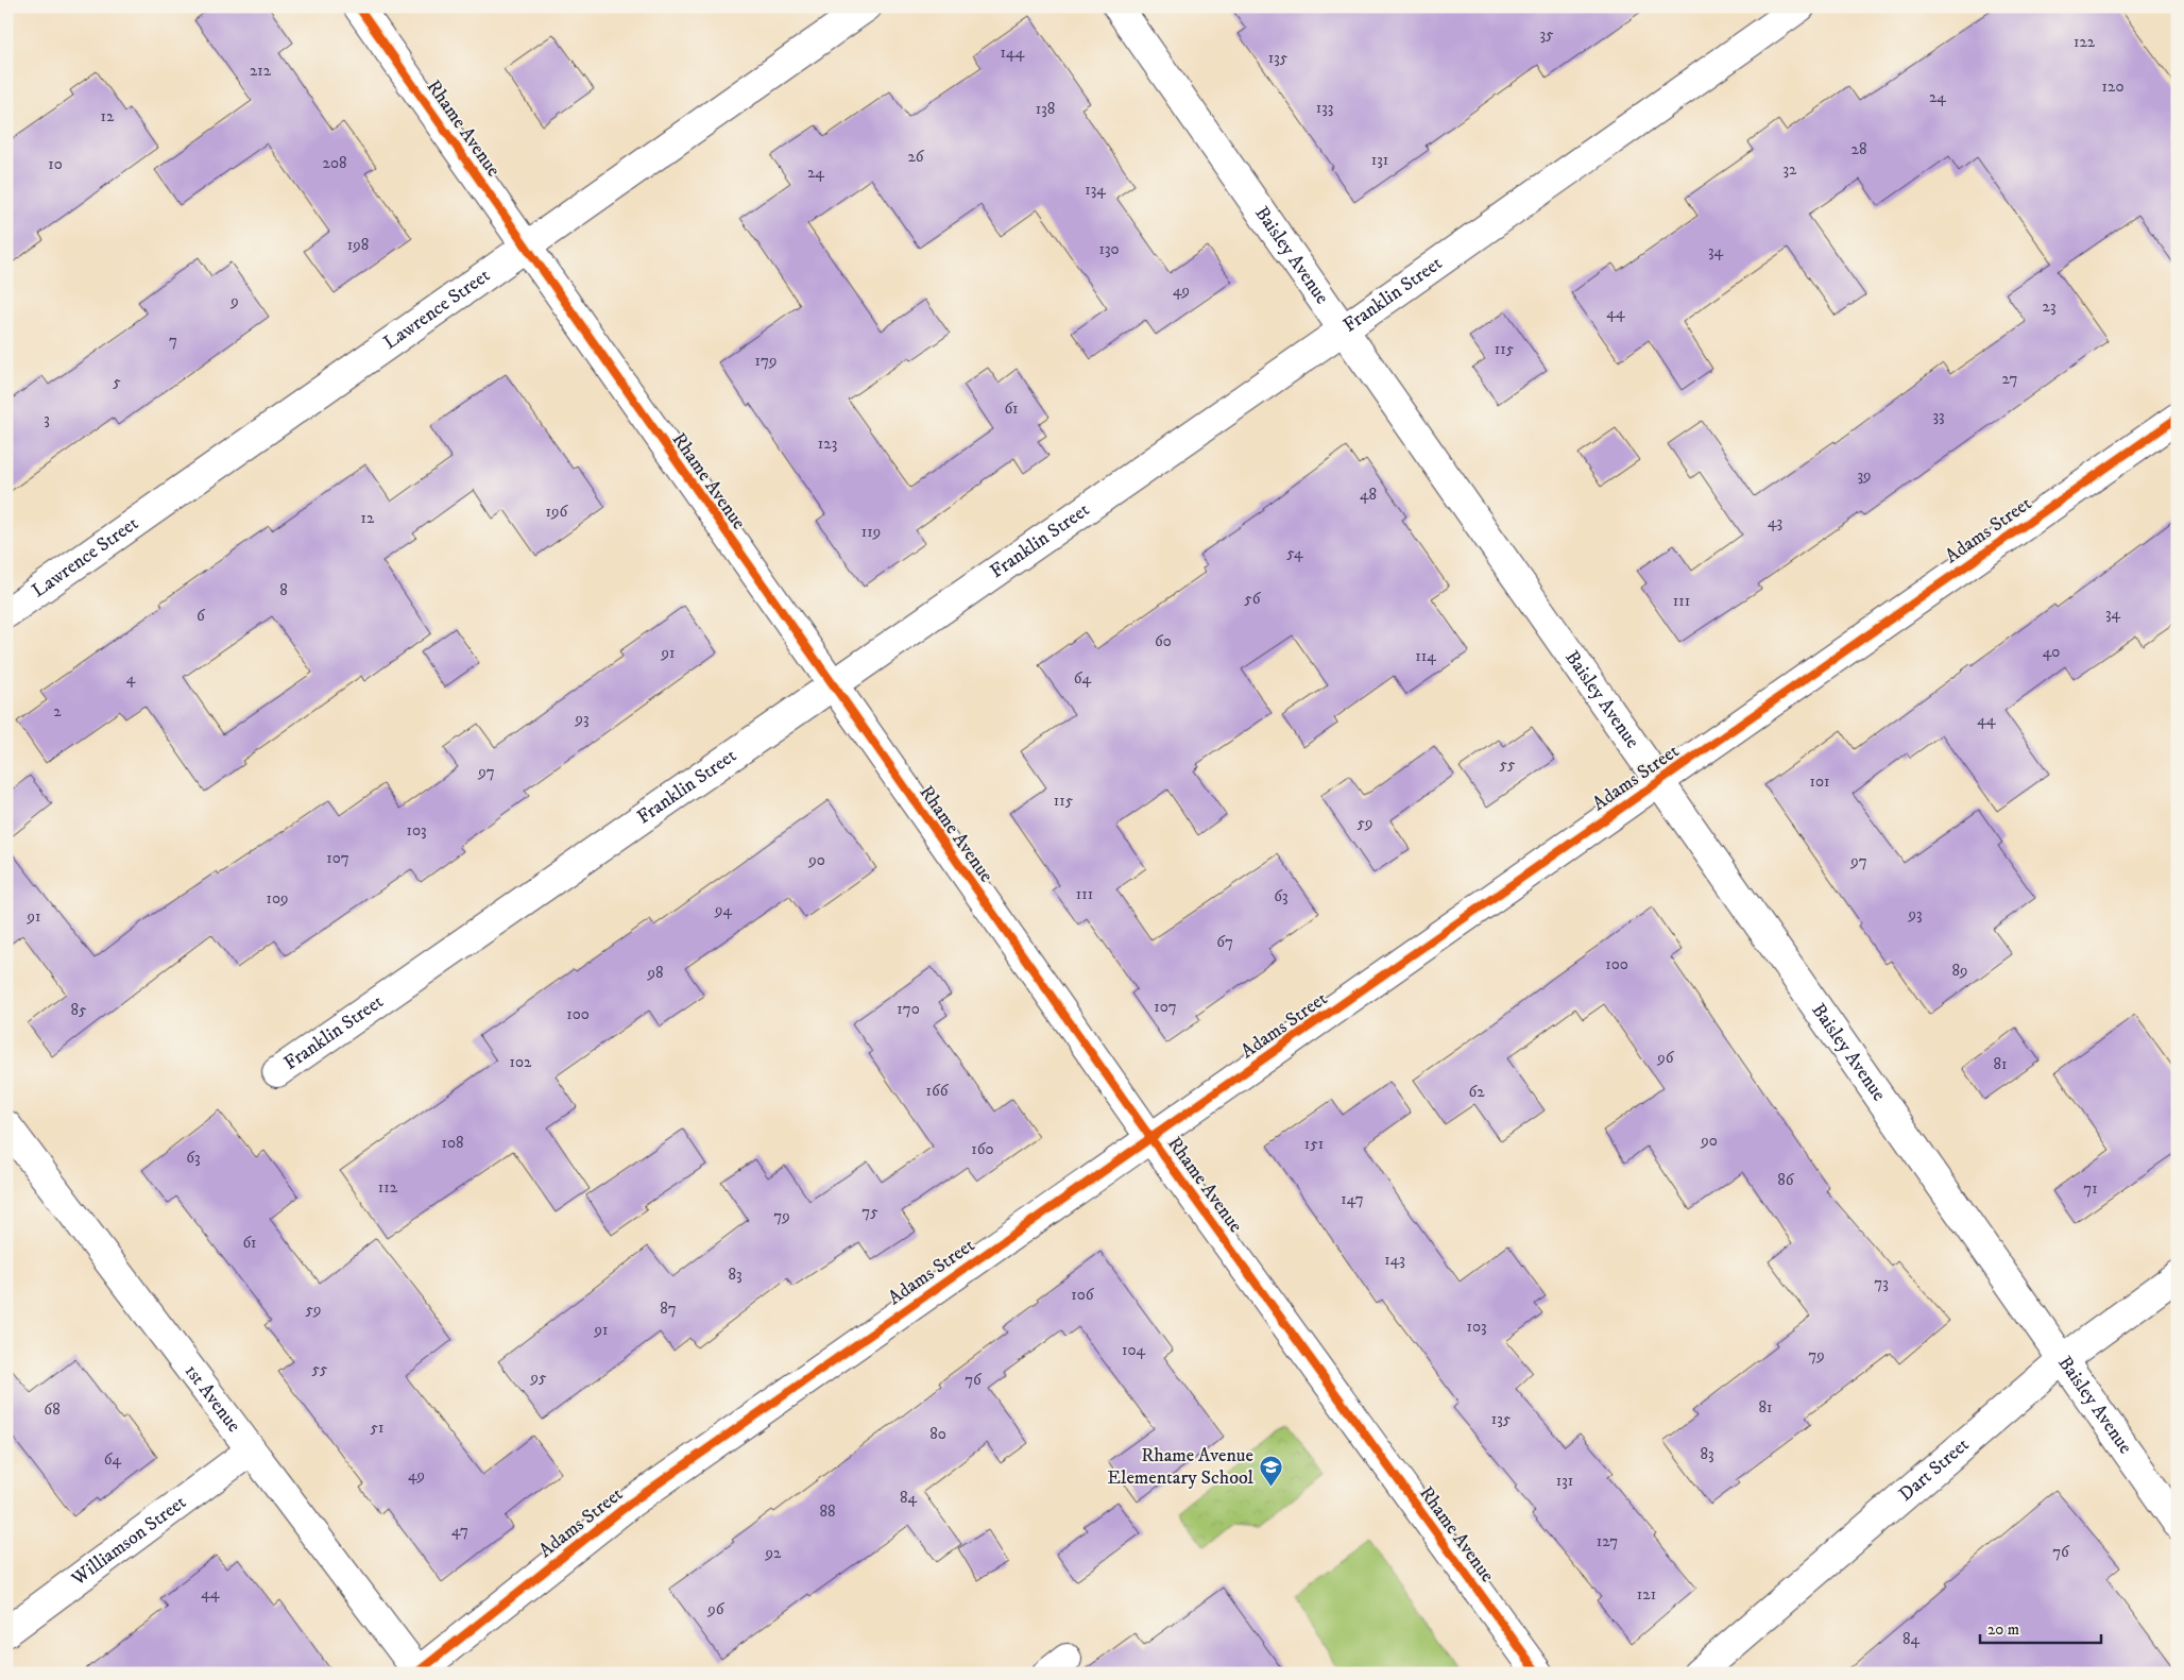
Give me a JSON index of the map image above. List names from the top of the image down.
{
  "streets": {
    "street": [
      "Rhame Avenue",
      "Baisley Avenue",
      "Franklin Street",
      "Lawrence Street",
      "Adams Street",
      "1st Avenue",
      "Dart Street",
      "Williamson Street"
    ]
  },
  "crossings": [
    ["Rhame Avenue", "Franklin Street"],
    ["Rhame Avenue", "Lawrence Street"],
    ["Rhame Avenue", "Adams Street"],
    ["Baisley Avenue", "Franklin Street"],
    ["Baisley Avenue", "Adams Street"],
    ["Baisley Avenue", "Dart Street"],
    ["Adams Street", "1st Avenue"],
    ["1st Avenue", "Williamson Street"]
  ],
  "places": {
    "school or university": ["Rhame Avenue Elementary School"]
  },
  "house_numbers": [
    "35",
    "122",
    "144",
    "135",
    "212",
    "120",
    "24",
    "133",
    "138",
    "12",
    "28",
    "26",
    "131",
    "208",
    "10",
    "32",
    "24",
    "134",
    "198",
    "130",
    "34",
    "49",
    "9",
    "23",
    "44",
    "7",
    "115",
    "179",
    "27",
    "5",
    "61",
    "33",
    "3",
    "123",
    "39",
    "48",
    "196",
    "12",
    "43",
    "119",
    "54",
    "8",
    "56",
    "111",
    "34",
    "6",
    "60",
    "40",
    "91",
    "114",
    "4",
    "64",
    "2",
    "93",
    "44",
    "55",
    "97",
    "101",
    "115",
    "59",
    "103",
    "107",
    "90",
    "97",
    "111",
    "63",
    "109",
    "94",
    "93",
    "91",
    "67",
    "100",
    "89",
    "98",
    "107",
    "170",
    "85",
    "100",
    "96",
    "102",
    "81",
    "166",
    "62",
    "90",
    "108",
    "151",
    "160",
    "63",
    "86",
    "112",
    "71",
    "147",
    "75",
    "79",
    "61",
    "143",
    "83",
    "73",
    "106",
    "87",
    "59",
    "103",
    "91",
    "104",
    "79",
    "55",
    "95",
    "76",
    "81",
    "68",
    "135",
    "51",
    "80",
    "83",
    "64",
    "49",
    "131",
    "84",
    "88",
    "47",
    "127",
    "76",
    "92",
    "44",
    "121",
    "96",
    "84"
  ],
  "scale_bar": "20 m"
}
